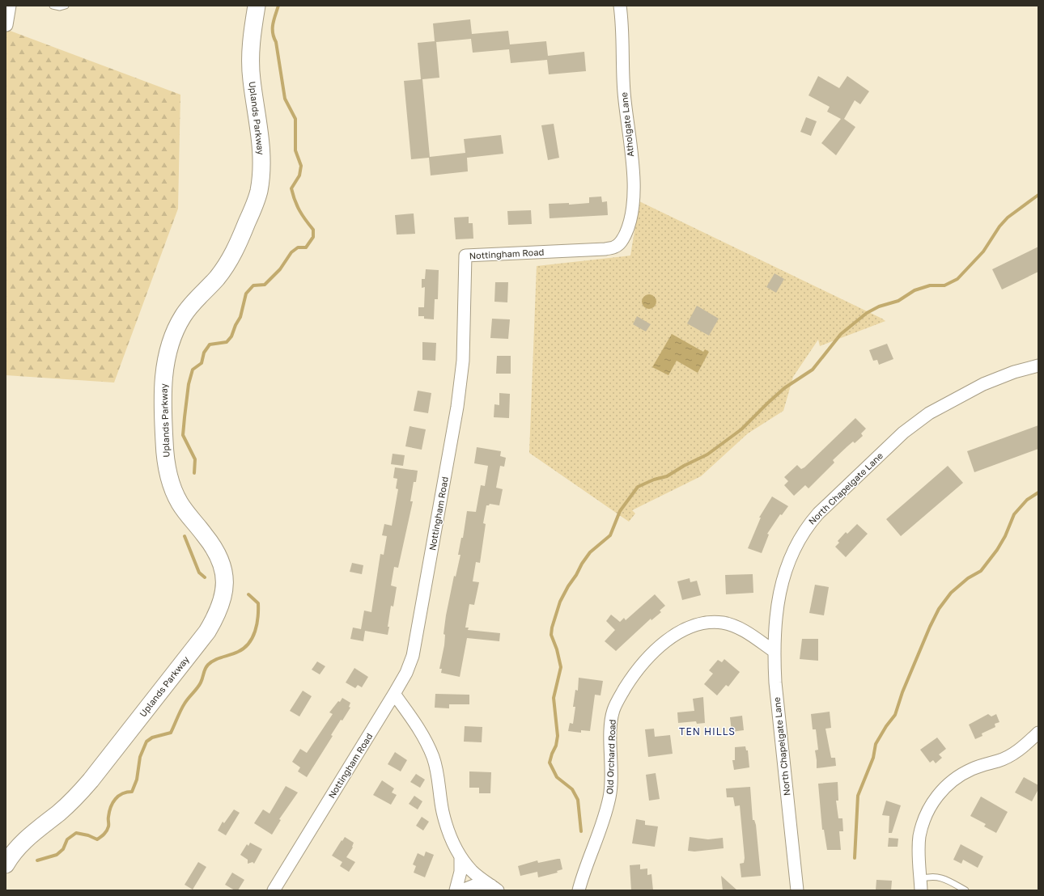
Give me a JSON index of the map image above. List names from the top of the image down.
{
  "streets": {
    "street": [
      "Uplands Parkway",
      "Atholgate Lane",
      "Nottingham Road",
      "North Chapelgate Lane",
      "Old Orchard Road"
    ]
  },
  "crossings": [
    ["Atholgate Lane", "Nottingham Road"],
    ["North Chapelgate Lane", "Old Orchard Road"]
  ],
  "districts": ["TEN HILLS"]
}
